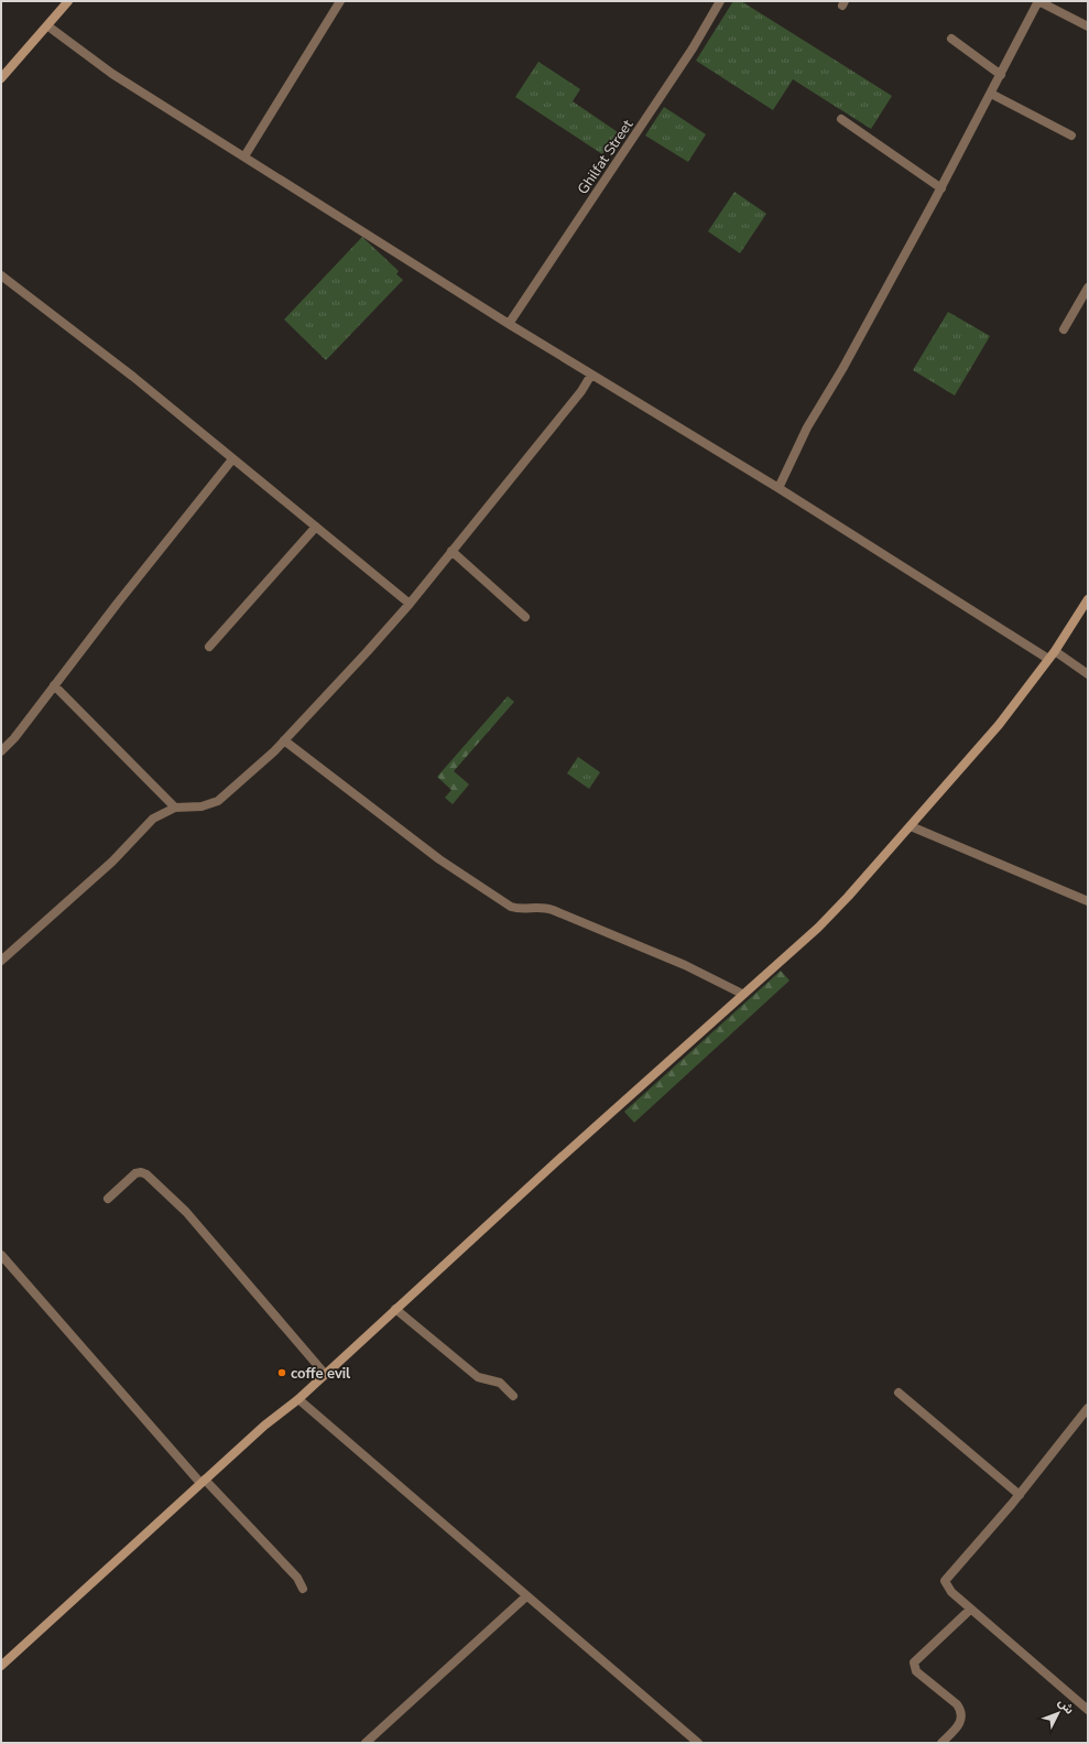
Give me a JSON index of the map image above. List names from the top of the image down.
{
  "streets": {
    "street": ["Ghilfat Street"]
  },
  "places": ["coffe evil"],
  "north": "top right"
}
